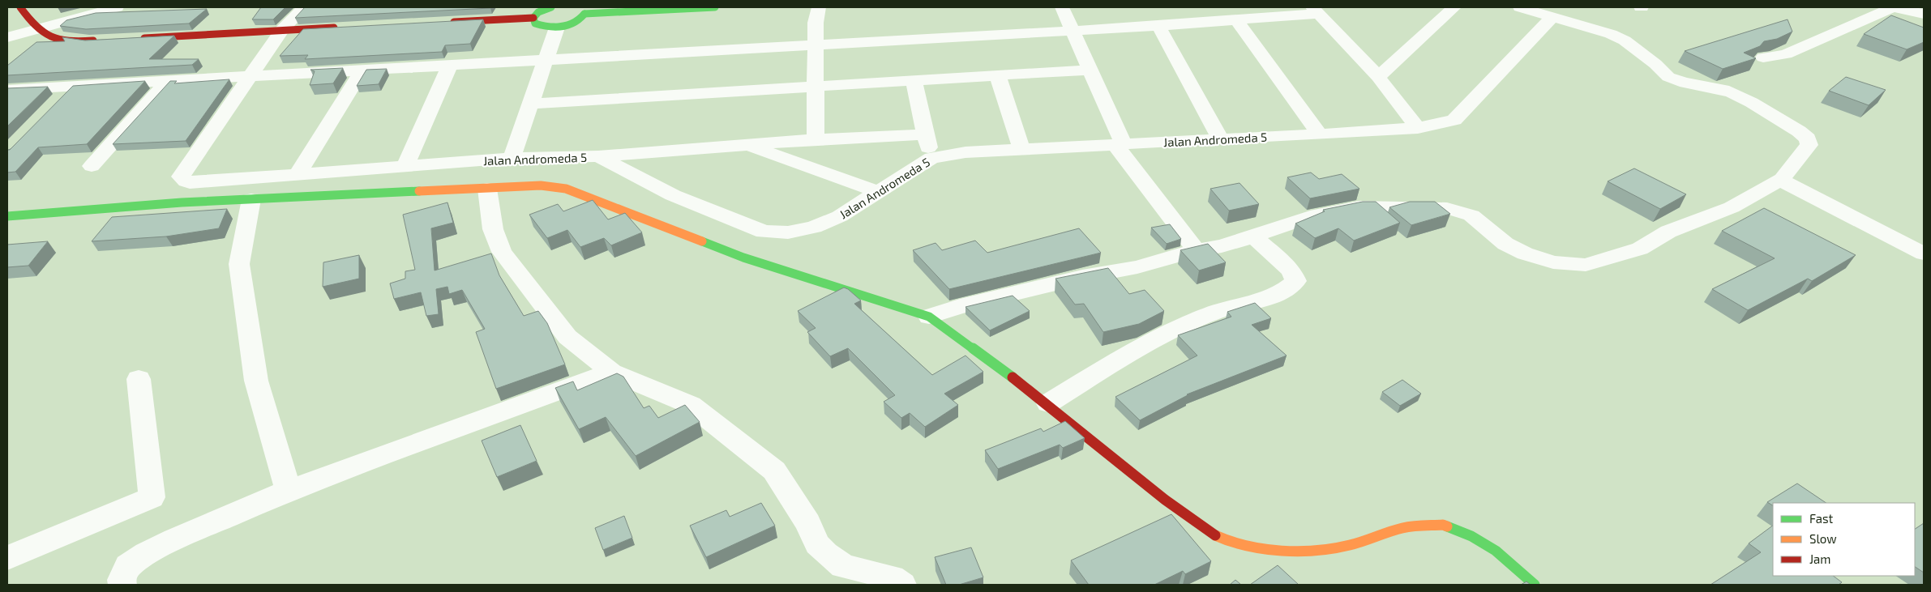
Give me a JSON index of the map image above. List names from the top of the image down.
{
  "streets": {
    "street": ["Jalan Andromeda 5"]
  },
  "legend": ["Fast", "Slow", "Jam"]
}
